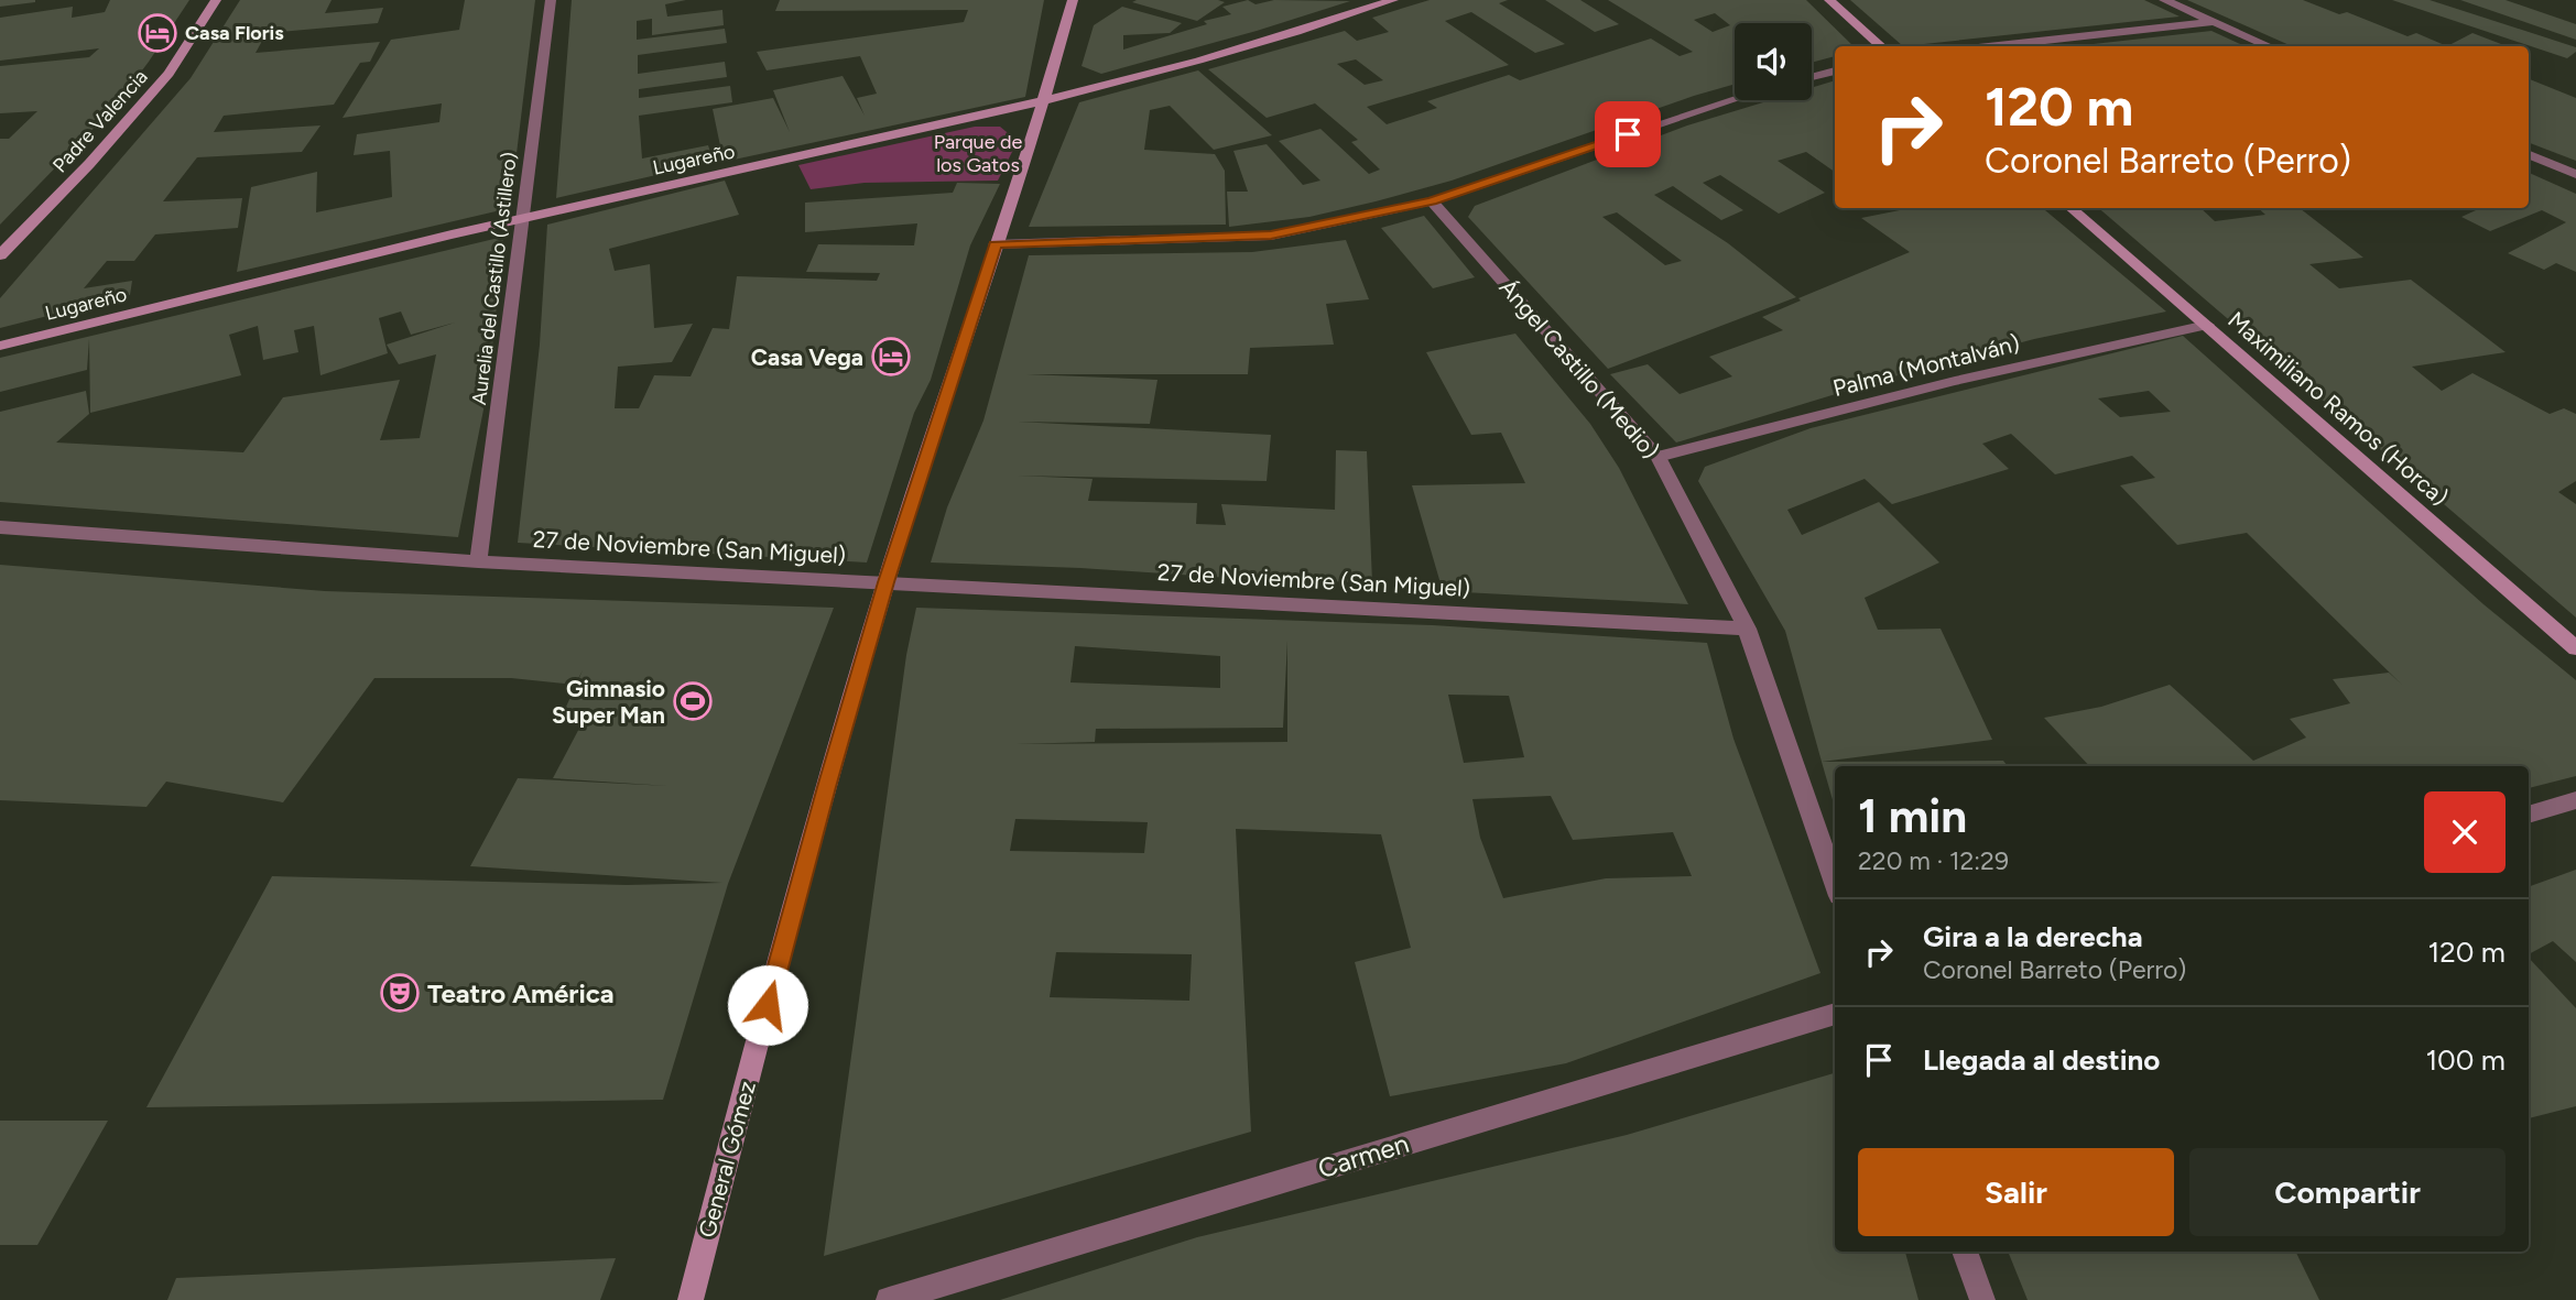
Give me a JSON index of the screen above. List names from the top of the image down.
{
  "streets": {
    "street": [
      "Padre Valencia",
      "Lugareño",
      "Aurelia del Castillo (Astillero)",
      "Palma (Montalván)",
      "Ángel Castillo (Medio)",
      "Maximiliano Ramos (Horca)",
      "27 de Noviembre (San Miguel)",
      "Carmen",
      "General Gómez"
    ]
  },
  "crossings": [
    ["Lugareño", "Aurelia del Castillo (Astillero)"],
    ["Lugareño", "General Gómez"],
    ["Aurelia del Castillo (Astillero)", "27 de Noviembre (San Miguel)"],
    ["Palma (Montalván)", "Ángel Castillo (Medio)"],
    ["Palma (Montalván)", "Maximiliano Ramos (Horca)"],
    ["Ángel Castillo (Medio)", "27 de Noviembre (San Miguel)"],
    ["27 de Noviembre (San Miguel)", "General Gómez"]
  ],
  "parks": ["Parque de los Gatos"],
  "places": {
    "hotel": ["Casa Floris", "Casa Vega"],
    "sports": ["Gimnasio Super Man"],
    "theatre": ["Teatro América"]
  },
  "page": {
    "turn": ["120 m", "Coronel Barreto (Perro)"],
    "heading": ["1 min", "220 m · 12:29"],
    "list": [
      {
        "name": "Gira a la derecha",
        "note": "Coronel Barreto (Perro)",
        "value": "120 m"
      },
      {
        "name": "Llegada al destino",
        "value": "100 m"
      }
    ],
    "buttons": ["Salir", "Compartir"]
  }
}
